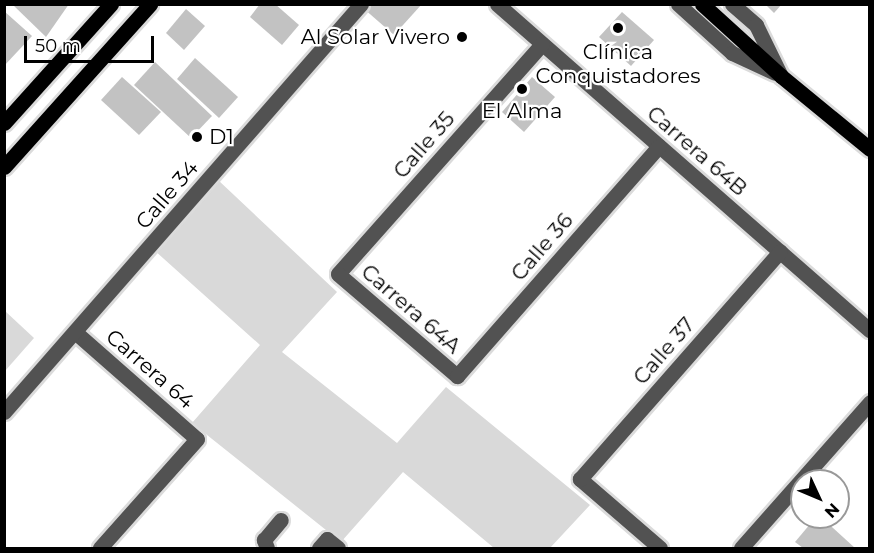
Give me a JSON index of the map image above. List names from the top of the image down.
{
  "streets": {
    "street": [
      "Calle 35",
      "Carrera 64B",
      "Calle 34",
      "Calle 36",
      "Carrera 64A",
      "Calle 37",
      "Carrera 64"
    ]
  },
  "crossings": [
    ["Calle 35", "Carrera 64B"],
    ["Calle 35", "Carrera 64A"],
    ["Carrera 64B", "Calle 36"],
    ["Carrera 64B", "Calle 37"],
    ["Calle 34", "Carrera 64"],
    ["Calle 36", "Carrera 64A"]
  ],
  "places": [
    "Clínica Conquistadores",
    "Al Solar Vivero",
    "El Alma",
    "D1"
  ],
  "scale_bar": "50 m",
  "north": "bottom right"
}
